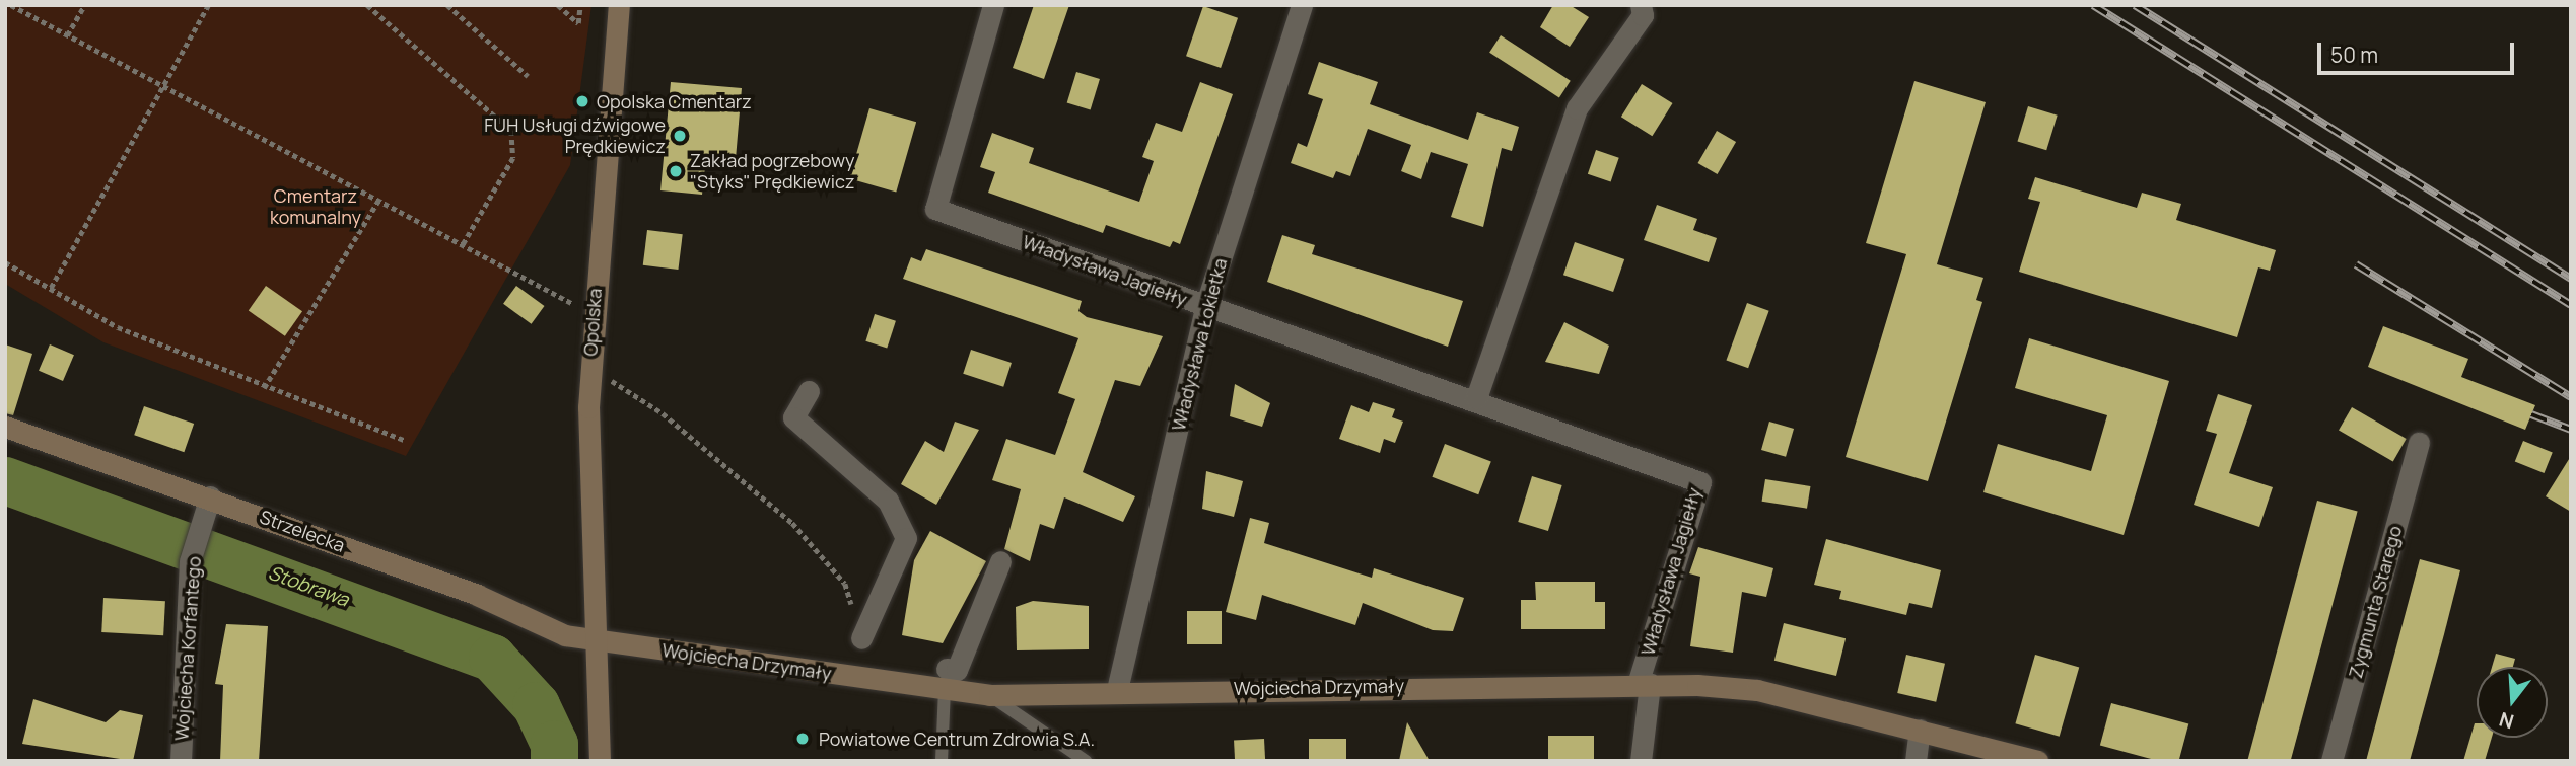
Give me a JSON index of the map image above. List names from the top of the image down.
{
  "streets": {
    "street": [
      "Władysława Jagiełły",
      "Opolska",
      "Władysława Łokietka",
      "Strzelecka",
      "Zygmunta Starego",
      "Wojciecha Korfantego",
      "Wojciecha Drzymały"
    ]
  },
  "crossings": [
    ["Władysława Jagiełły", "Władysława Łokietka"],
    ["Władysława Jagiełły", "Wojciecha Drzymały"],
    ["Opolska", "Strzelecka"],
    ["Opolska", "Wojciecha Drzymały"],
    ["Władysława Łokietka", "Wojciecha Drzymały"],
    ["Strzelecka", "Wojciecha Korfantego"],
    ["Strzelecka", "Wojciecha Drzymały"]
  ],
  "water": ["Stobrawa"],
  "parks": ["Cmentarz komunalny"],
  "places": [
    "Opolska Cmentarz",
    "FUH Usługi dźwigowe Prędkiewicz",
    "Zakład pogrzebowy \"Styks\" Prędkiewicz",
    "Powiatowe Centrum Zdrowia S.A."
  ],
  "scale_bar": "50 m",
  "north": "bottom"
}
